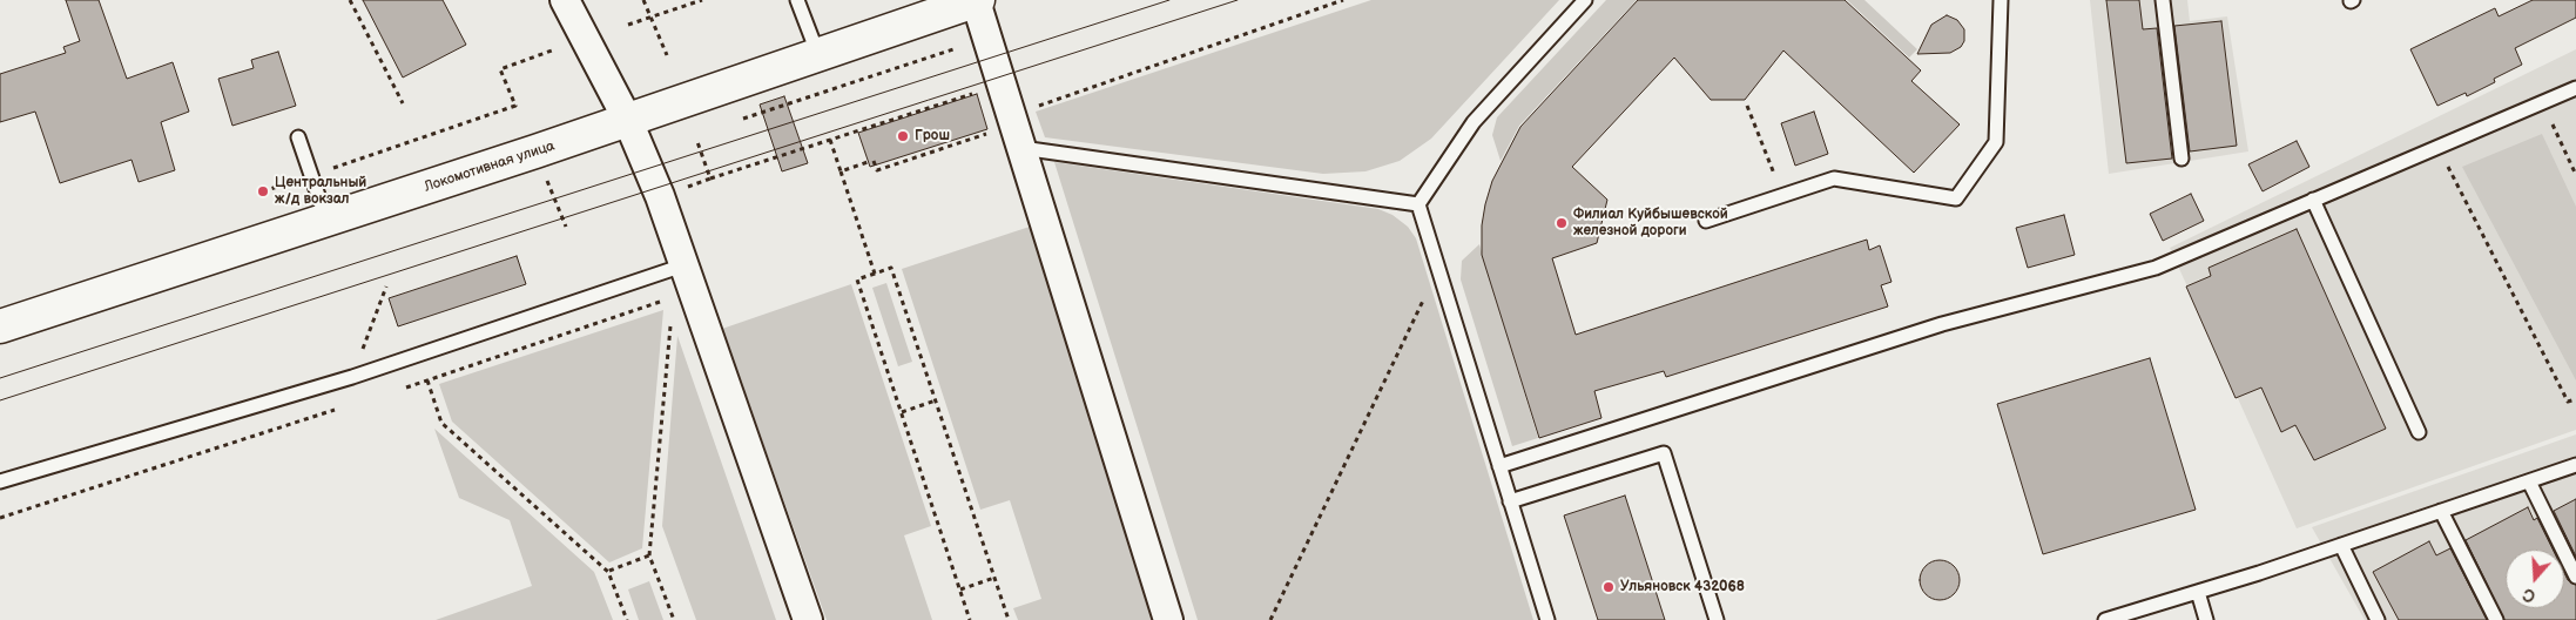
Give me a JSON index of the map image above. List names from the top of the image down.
{
  "streets": {
    "main road": ["Локомотивная улица"]
  },
  "places": [
    "Грош",
    "Центральный ж/д вокзал",
    "Филиал Куйбышевской железной дороги",
    "Ульяновск 432068"
  ],
  "north": "bottom"
}
